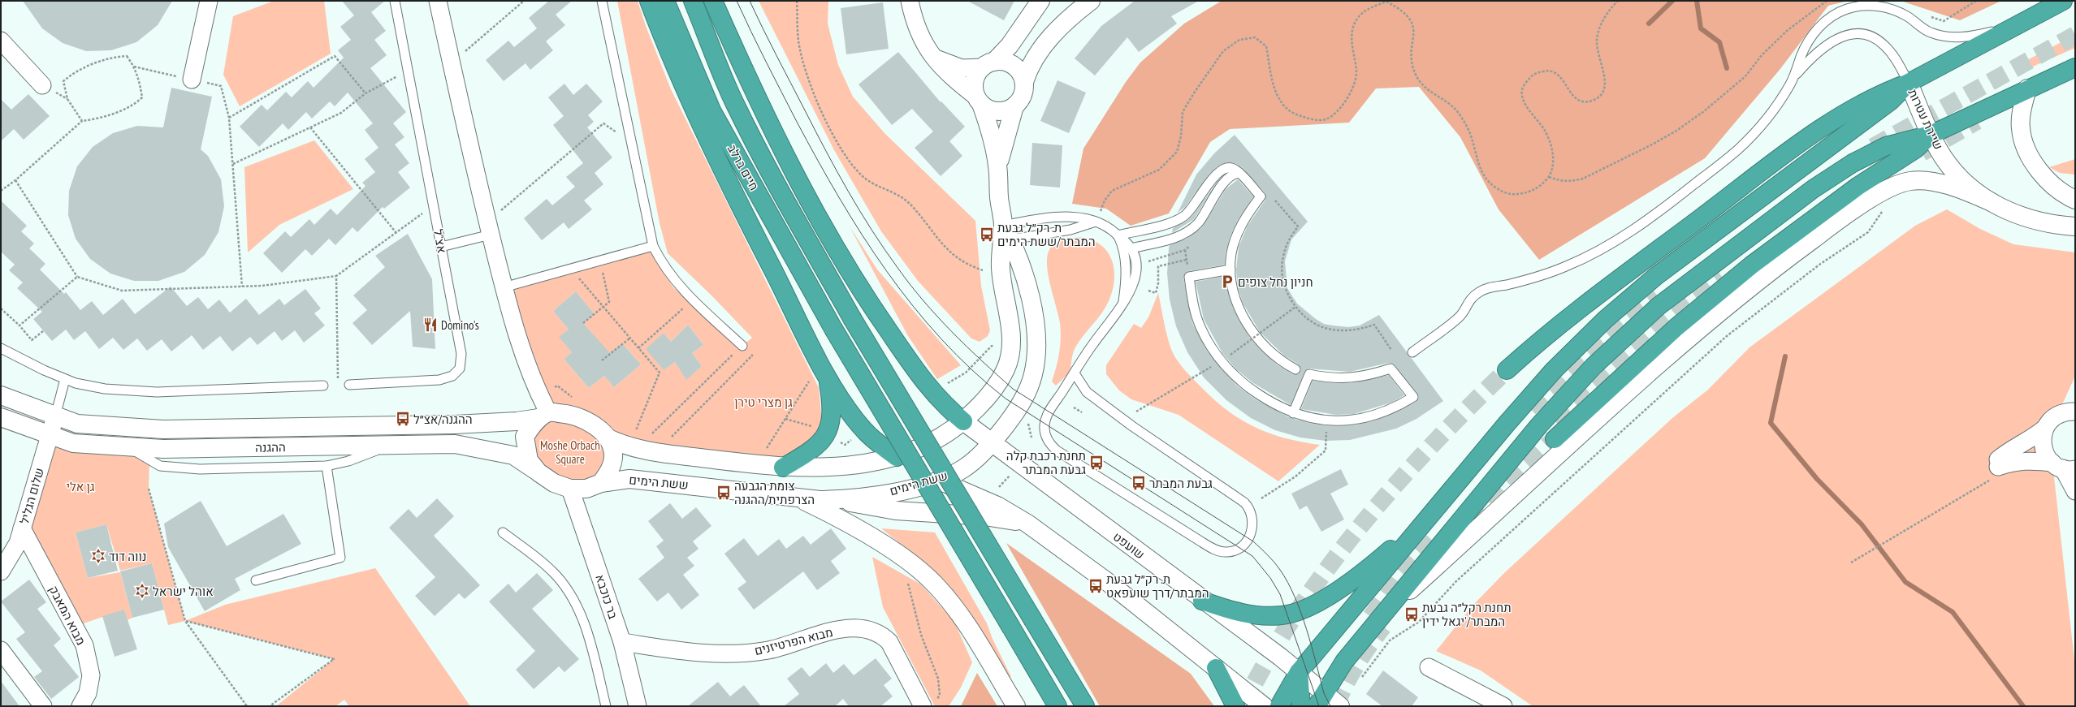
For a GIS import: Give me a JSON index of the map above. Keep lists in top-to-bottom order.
{
  "streets": {
    "highway": ["חיים ברלב"],
    "street": [
      "שיירת עטרות",
      "ההגנה",
      "ששת הימים",
      "שלום הגליל",
      "שועפט",
      "בר כוכבא",
      "מבוא המאבק",
      "מבוא הפרטיזנים"
    ],
    "lane": ["אצ\"ל"]
  },
  "crossings": [
    ["ההגנה", "ששת הימים"],
    ["ההגנה", "שלום הגליל"],
    ["ההגנה", "בר כוכבא"],
    ["ששת הימים", "שועפט"],
    ["ששת הימים", "בר כוכבא"],
    ["שלום הגליל", "מבוא המאבק"],
    ["בר כוכבא", "מבוא הפרטיזנים"]
  ],
  "parks": ["גן מצרי טירן", "Moshe Orbach Square", "גן אלי"],
  "places": {
    "bus stop": [
      "ת. רק״ל גבעת המבתר/ששת הימים",
      "ההגנה/אצ״ל",
      "תחנת רכבת קלה גבעת המבתר",
      "גבעת המבתר",
      "צומת הגבעה הצרפתית/ההגנה",
      "ת. רק״ל גבעת המבתר/דרך שועפאט",
      "תחנת רקל״ה גבעת המבתר/'יגאל ידין"
    ],
    "parking": ["חניון נחל צופים"],
    "restaurant": ["Domino's"],
    "synagogue": ["נווה דוד", "אוהל ישראל"]
  }
}
